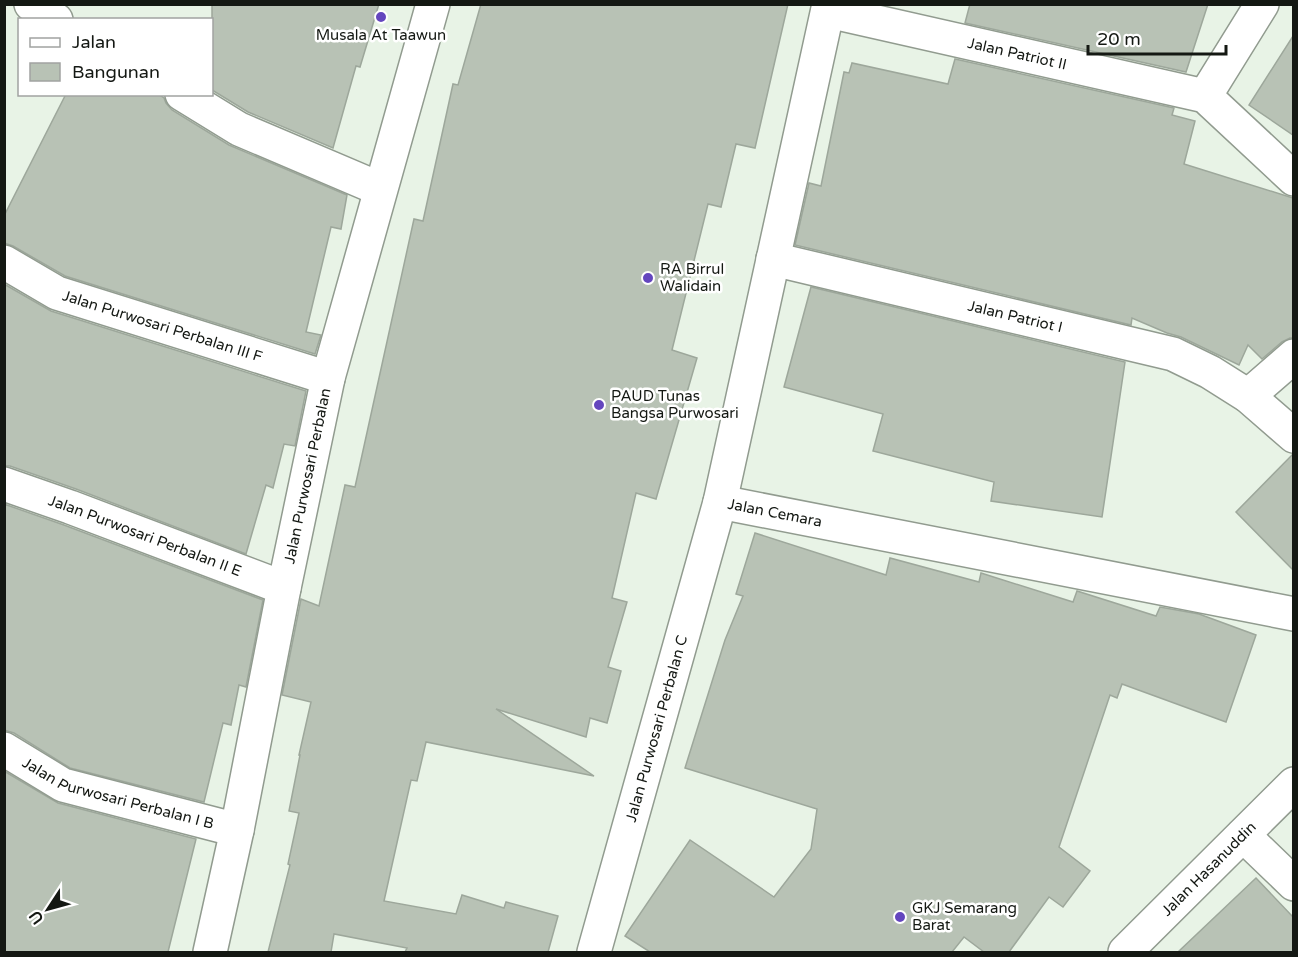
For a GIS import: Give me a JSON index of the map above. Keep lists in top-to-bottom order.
{
  "streets": {
    "street": [
      "Jalan Patriot II",
      "Jalan Patriot I",
      "Jalan Purwosari Perbalan III F",
      "Jalan Purwosari Perbalan",
      "Jalan Cemara",
      "Jalan Purwosari Perbalan II E",
      "Jalan Purwosari Perbalan C",
      "Jalan Purwosari Perbalan I B",
      "Jalan Hasanuddin"
    ]
  },
  "crossings": [
    ["Jalan Patriot II", "Jalan Cemara"],
    ["Jalan Patriot I", "Jalan Cemara"],
    ["Jalan Purwosari Perbalan III F", "Jalan Purwosari Perbalan"],
    ["Jalan Purwosari Perbalan", "Jalan Purwosari Perbalan II E"],
    ["Jalan Purwosari Perbalan", "Jalan Purwosari Perbalan I B"],
    ["Jalan Cemara", "Jalan Purwosari Perbalan C"]
  ],
  "places": [
    "Musala At Taawun",
    "RA Birrul Walidain",
    "PAUD Tunas Bangsa Purwosari",
    "GKJ Semarang Barat"
  ],
  "legend": ["Jalan", "Bangunan"],
  "scale_bar": "20 m",
  "north": "bottom left"
}
